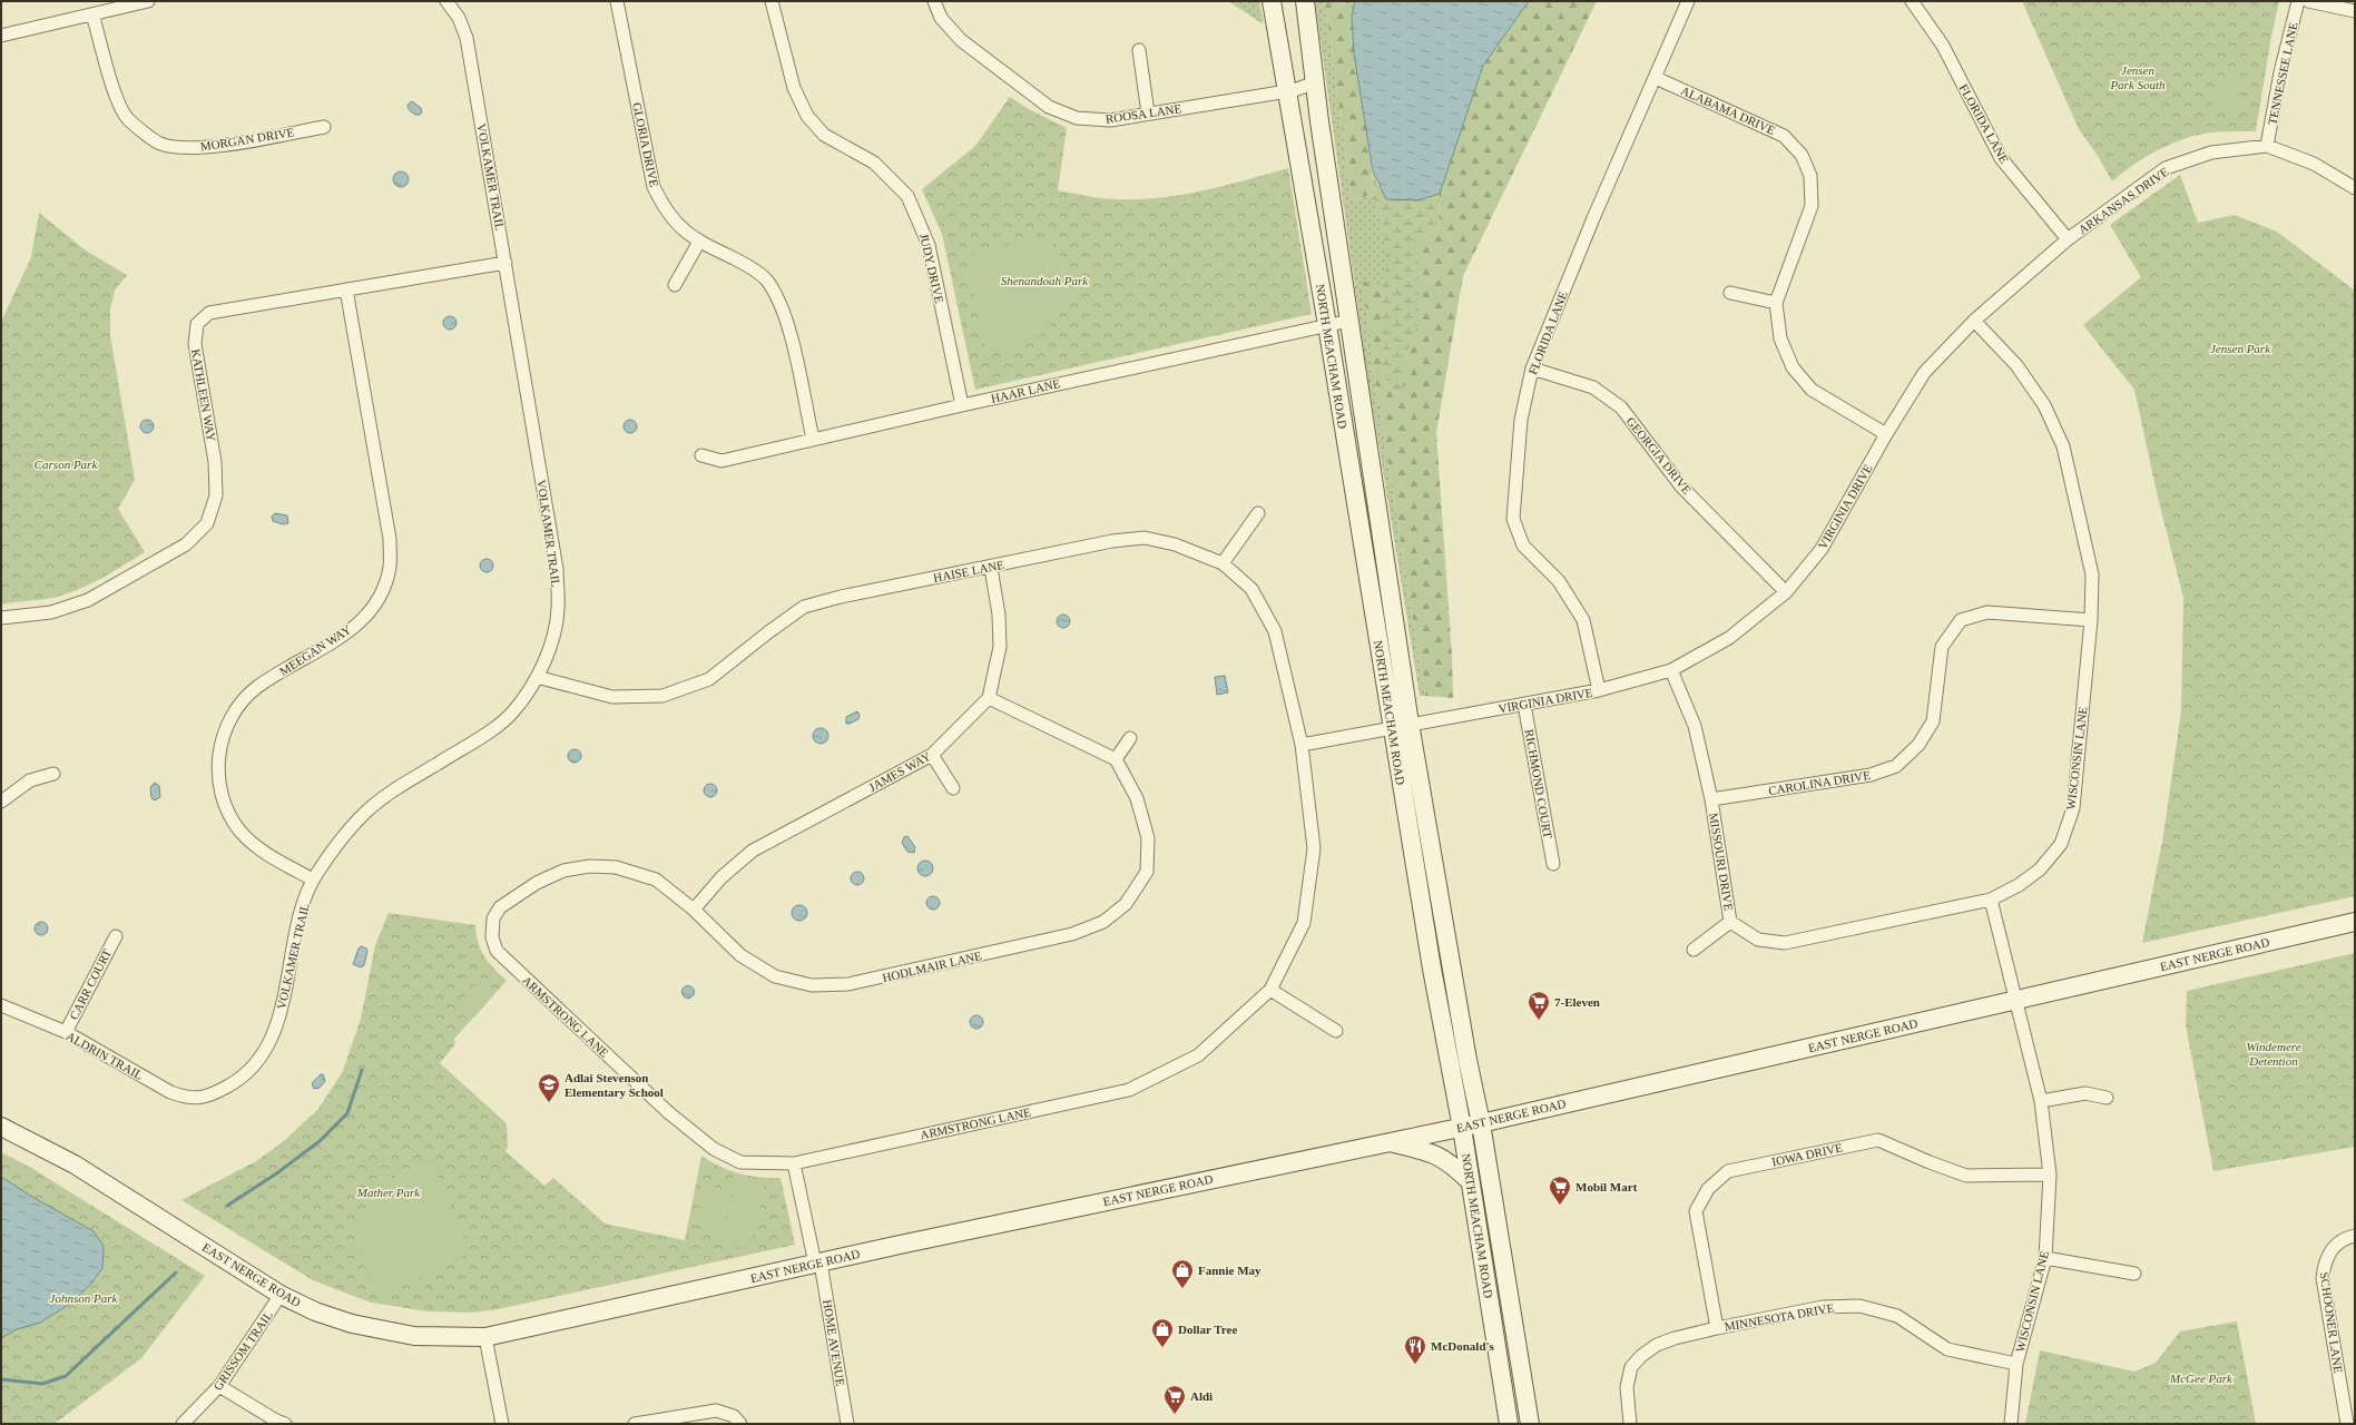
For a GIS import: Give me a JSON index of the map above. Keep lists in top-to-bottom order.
{
  "streets": {
    "main road": ["NORTH MEACHAM ROAD", "EAST NERGE ROAD"],
    "street": [
      "TENNESSEE LANE",
      "ALABAMA DRIVE",
      "ROOSA LANE",
      "FLORIDA LANE",
      "MORGAN DRIVE",
      "GLORIA DRIVE",
      "VOLKAMER TRAIL",
      "ARKANSAS DRIVE",
      "JUDY DRIVE",
      "HAAR LANE",
      "KATHLEEN WAY",
      "GEORGIA DRIVE",
      "VIRGINIA DRIVE",
      "HAISE LANE",
      "MEEGAN WAY",
      "WISCONSIN LANE",
      "JAMES WAY",
      "CAROLINA DRIVE",
      "RICHMOND COURT",
      "MISSOURI DRIVE",
      "HODLMAIR LANE",
      "CARR COURT",
      "ARMSTRONG LANE",
      "ALDRIN TRAIL",
      "IOWA DRIVE",
      "MINNESOTA DRIVE",
      "SCHOONER LANE",
      "HOME AVENUE",
      "GRISSOM TRAIL"
    ]
  },
  "crossings": [
    ["TENNESSEE LANE", "ARKANSAS DRIVE"],
    ["ALABAMA DRIVE", "FLORIDA LANE"],
    ["ALABAMA DRIVE", "VIRGINIA DRIVE"],
    ["ROOSA LANE", "NORTH MEACHAM ROAD"],
    ["FLORIDA LANE", "ARKANSAS DRIVE"],
    ["FLORIDA LANE", "GEORGIA DRIVE"],
    ["FLORIDA LANE", "VIRGINIA DRIVE"],
    ["GLORIA DRIVE", "HAAR LANE"],
    ["VOLKAMER TRAIL", "KATHLEEN WAY"],
    ["VOLKAMER TRAIL", "HAISE LANE"],
    ["VOLKAMER TRAIL", "MEEGAN WAY"],
    ["VOLKAMER TRAIL", "ALDRIN TRAIL"],
    ["ARKANSAS DRIVE", "VIRGINIA DRIVE"],
    ["JUDY DRIVE", "HAAR LANE"],
    ["NORTH MEACHAM ROAD", "HAAR LANE"],
    ["NORTH MEACHAM ROAD", "VIRGINIA DRIVE"],
    ["NORTH MEACHAM ROAD", "EAST NERGE ROAD"],
    ["KATHLEEN WAY", "MEEGAN WAY"],
    ["GEORGIA DRIVE", "VIRGINIA DRIVE"],
    ["VIRGINIA DRIVE", "HAISE LANE"],
    ["VIRGINIA DRIVE", "WISCONSIN LANE"],
    ["VIRGINIA DRIVE", "RICHMOND COURT"],
    ["VIRGINIA DRIVE", "MISSOURI DRIVE"],
    ["VIRGINIA DRIVE", "ARMSTRONG LANE"],
    ["HAISE LANE", "ARMSTRONG LANE"],
    ["WISCONSIN LANE", "CAROLINA DRIVE"],
    ["WISCONSIN LANE", "MISSOURI DRIVE"],
    ["WISCONSIN LANE", "EAST NERGE ROAD"],
    ["WISCONSIN LANE", "IOWA DRIVE"],
    ["WISCONSIN LANE", "MINNESOTA DRIVE"],
    ["JAMES WAY", "HODLMAIR LANE"],
    ["CAROLINA DRIVE", "MISSOURI DRIVE"],
    ["EAST NERGE ROAD", "HOME AVENUE"],
    ["EAST NERGE ROAD", "GRISSOM TRAIL"],
    ["HODLMAIR LANE", "ARMSTRONG LANE"],
    ["CARR COURT", "ALDRIN TRAIL"],
    ["ARMSTRONG LANE", "HOME AVENUE"],
    ["IOWA DRIVE", "MINNESOTA DRIVE"]
  ],
  "parks": [
    "Jensen Park South",
    "Shenandoah Park",
    "Jensen Park",
    "Carson Park",
    "Windemere Detention",
    "Mather Park",
    "Johnson Park",
    "McGee Park"
  ],
  "places": {
    "supermarket": ["7-Eleven", "Mobil Mart", "Aldi"],
    "school or university": ["Adlai Stevenson Elementary School"],
    "shop": ["Fannie May", "Dollar Tree"],
    "restaurant": ["McDonald's"]
  }
}
